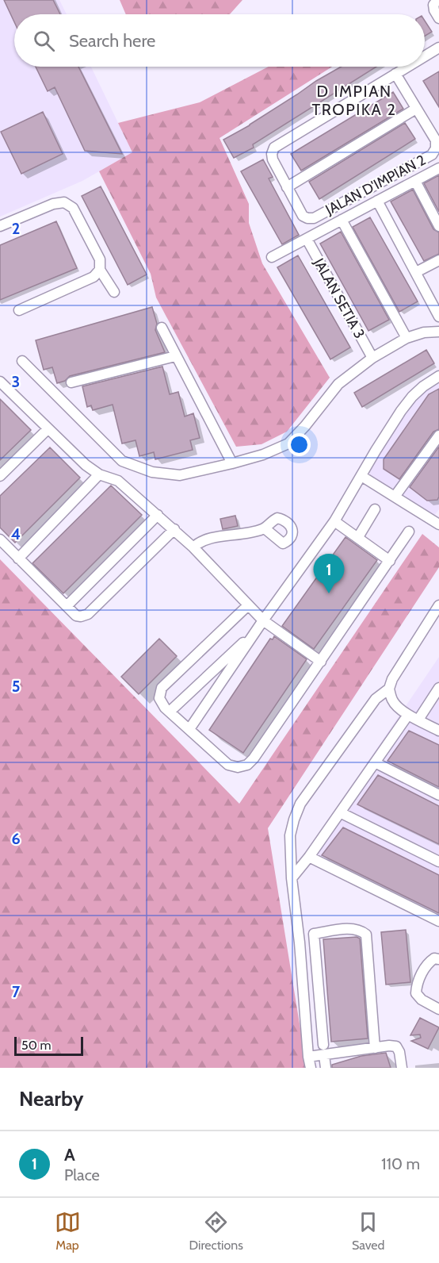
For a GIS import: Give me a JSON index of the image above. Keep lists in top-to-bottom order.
{
  "streets": {
    "street": ["JALAN D'IMPIAN 2", "JALAN SETIA 3"]
  },
  "districts": ["D IMPIAN TROPIKA 2"],
  "scale_bar": "50 m",
  "page": {
    "search": "Search here",
    "pins": "1",
    "scale": "50 m",
    "heading": "Nearby",
    "list": [
      {
        "mark": "1",
        "name": "A",
        "note": "Place",
        "value": "110 m"
      }
    ],
    "nav": ["Map", "Directions", "Saved"]
  },
  "grid": {
    "rows": [
      "2",
      "3",
      "4",
      "5",
      "6",
      "7"
    ]
  }
}
